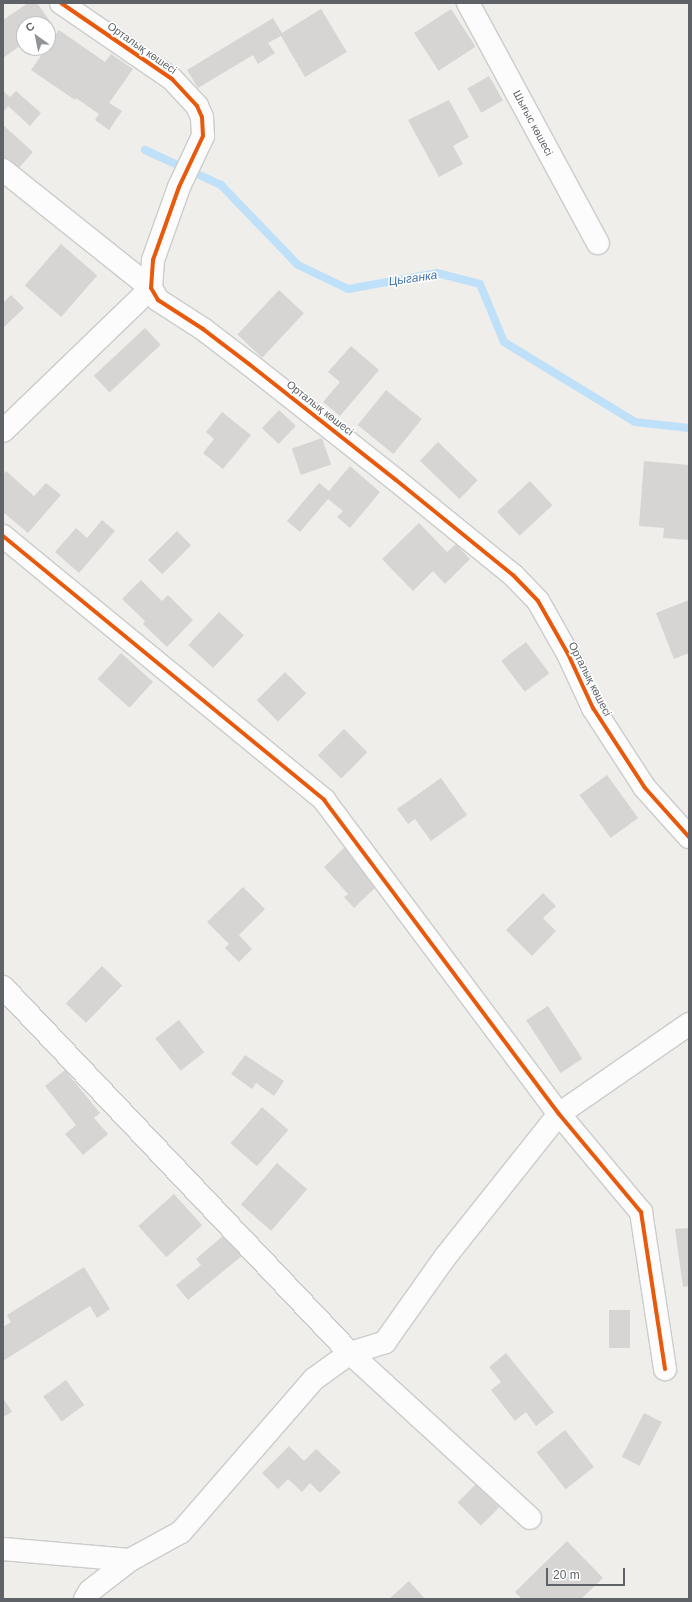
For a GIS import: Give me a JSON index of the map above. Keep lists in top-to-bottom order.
{
  "streets": {
    "street": ["Орталық көшесі", "Шығыс көшесі"]
  },
  "water": ["Цыганка"],
  "scale_bar": "20 m",
  "north": "top left"
}
